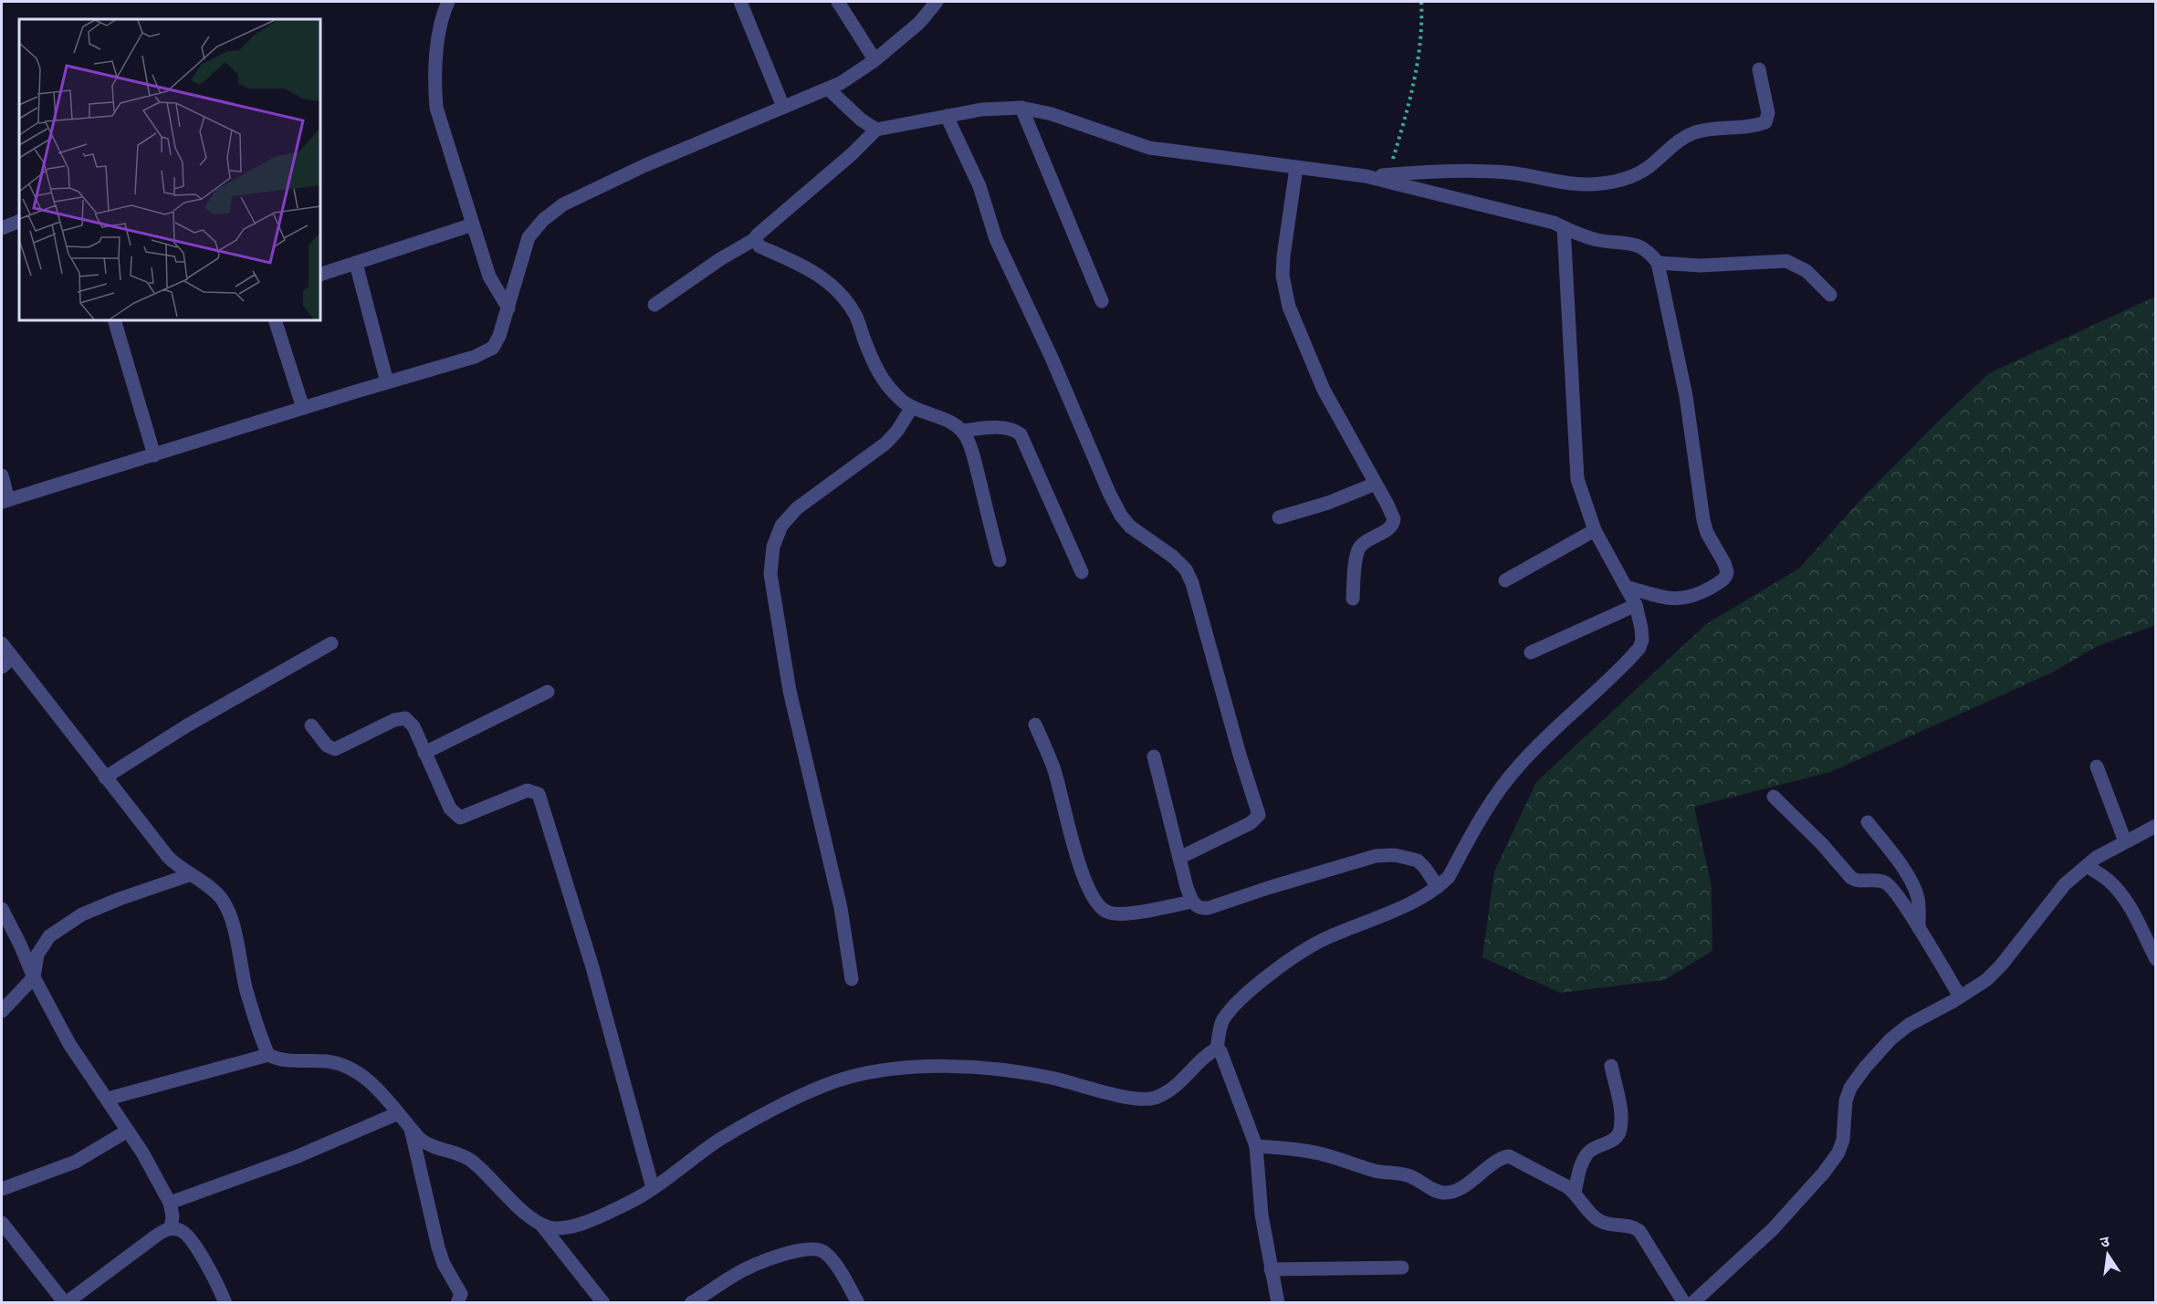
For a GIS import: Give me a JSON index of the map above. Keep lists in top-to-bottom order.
{
  "north": "top"
}
